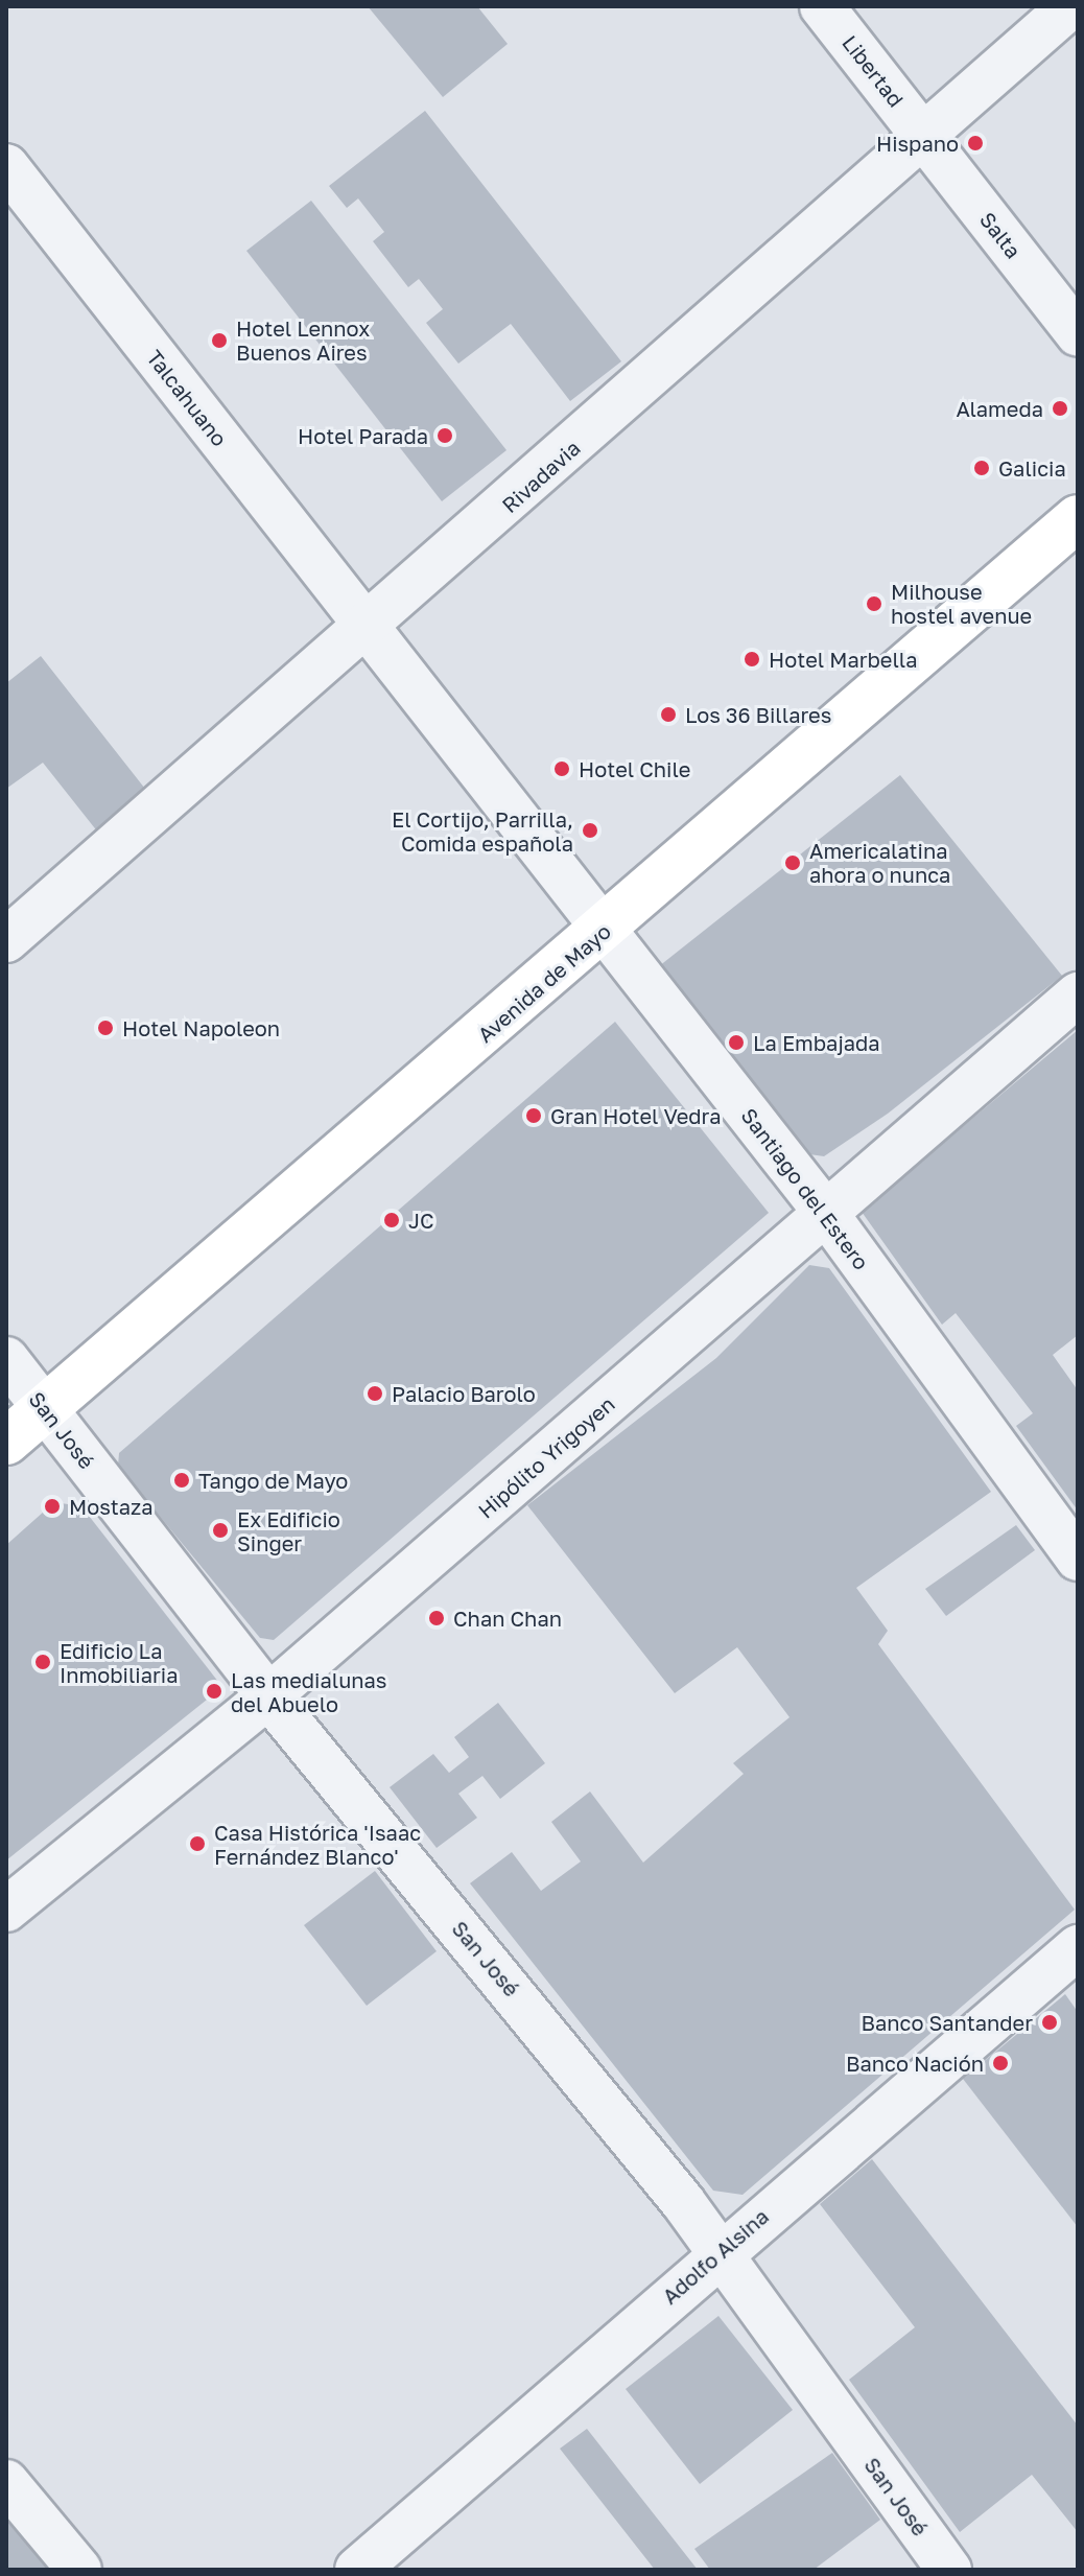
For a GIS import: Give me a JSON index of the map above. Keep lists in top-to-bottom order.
{
  "streets": {
    "main road": ["Avenida de Mayo"],
    "street": [
      "Libertad",
      "Salta",
      "Talcahuano",
      "Rivadavia",
      "Santiago del Estero",
      "San José",
      "Hipólito Yrigoyen",
      "Adolfo Alsina"
    ]
  },
  "crossings": [
    ["Libertad", "Salta"],
    ["Libertad", "Rivadavia"],
    ["Salta", "Rivadavia"],
    ["Talcahuano", "Rivadavia"],
    ["Talcahuano", "Santiago del Estero"],
    ["Rivadavia", "Santiago del Estero"],
    ["Avenida de Mayo", "Santiago del Estero"],
    ["Avenida de Mayo", "San José"],
    ["Santiago del Estero", "Hipólito Yrigoyen"],
    ["San José", "Hipólito Yrigoyen"],
    ["San José", "Adolfo Alsina"]
  ],
  "places": [
    "Hispano",
    "Hotel Lennox Buenos Aires",
    "Alameda",
    "Hotel Parada",
    "Galicia",
    "Milhouse hostel avenue",
    "Hotel Marbella",
    "Los 36 Billares",
    "Hotel Chile",
    "El Cortijo, Parrilla, Comida española",
    "Americalatina ahora o nunca",
    "Hotel Napoleon",
    "La Embajada",
    "Gran Hotel Vedra",
    "JC",
    "Palacio Barolo",
    "Tango de Mayo",
    "Mostaza",
    "Ex Edificio Singer",
    "Chan Chan",
    "Edificio La Inmobiliaria",
    "Las medialunas del Abuelo",
    "Casa Histórica 'Isaac Fernández Blanco'",
    "Banco Santander",
    "Banco Nación"
  ]
}
